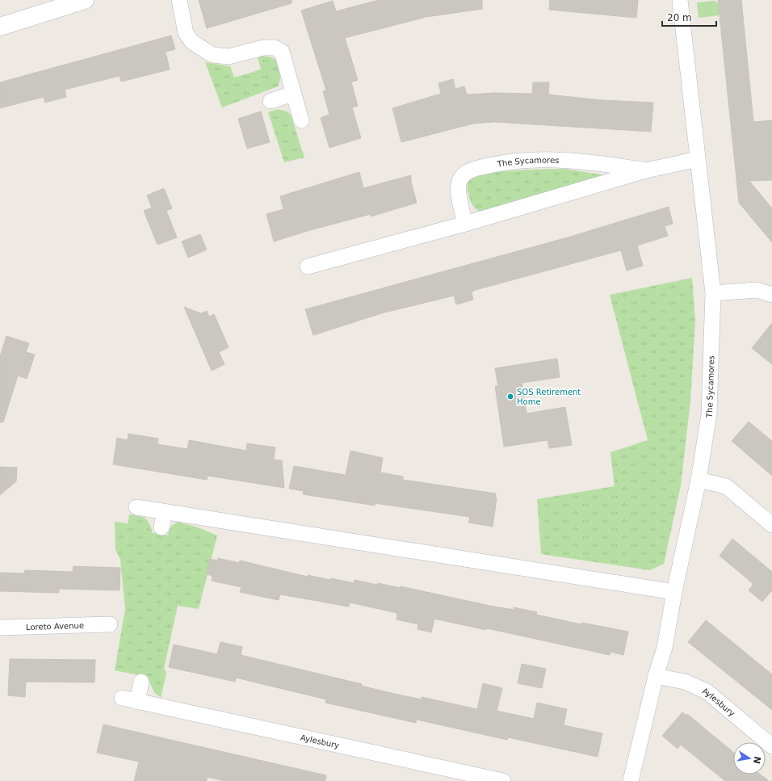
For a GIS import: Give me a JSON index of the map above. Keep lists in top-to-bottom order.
{
  "streets": {
    "street": ["The Sycamores", "Loreto Avenue", "Aylesbury"]
  },
  "places": ["SOS Retirement Home"],
  "scale_bar": "20 m",
  "north": "right"
}
